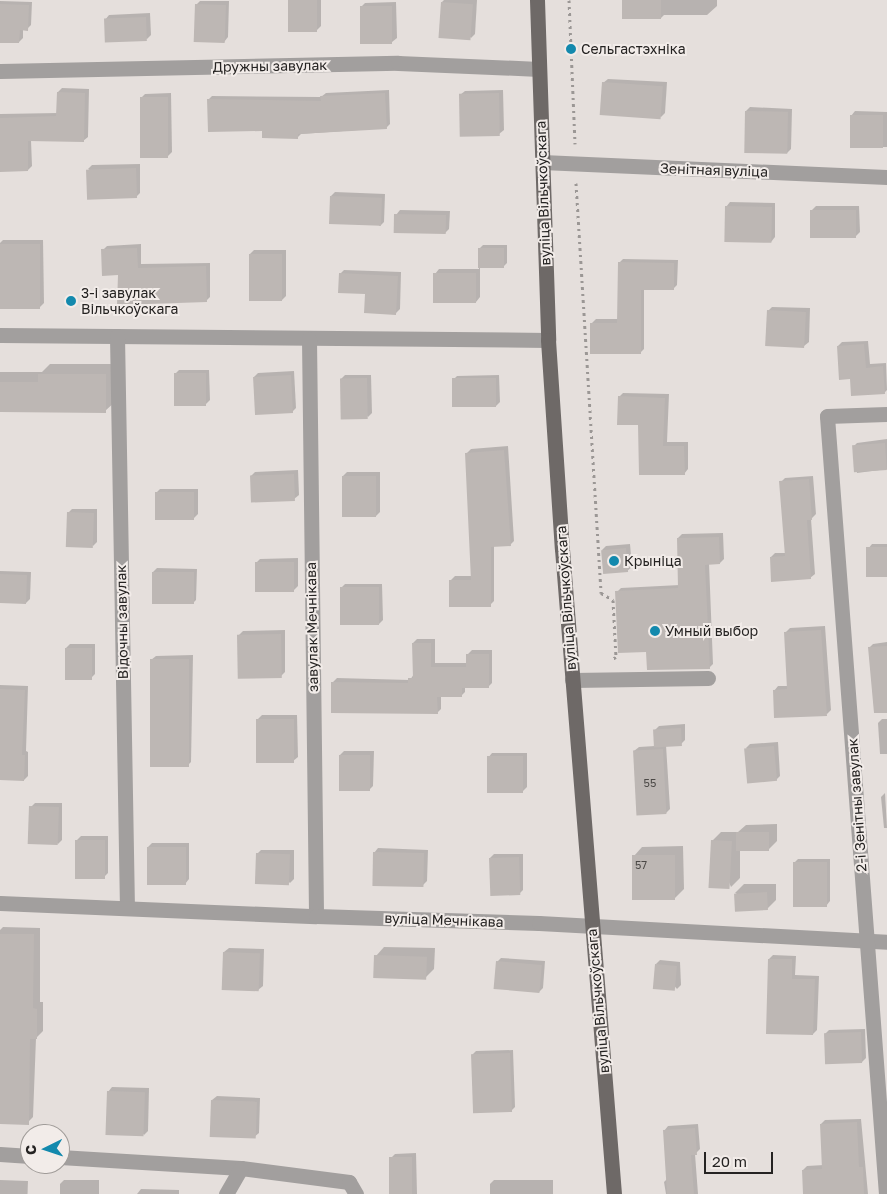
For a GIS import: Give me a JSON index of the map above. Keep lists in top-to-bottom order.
{
  "streets": {
    "main road": ["вуліца Вільчкоўскага"],
    "street": [
      "Дружны завулак",
      "Зенітная вуліца",
      "Відочны завулак",
      "завулак Мечнікава",
      "2-і Зенітны завулак",
      "вуліца Мечнікава"
    ]
  },
  "crossings": [
    ["Дружны завулак", "вуліца Вільчкоўскага"],
    ["Зенітная вуліца", "вуліца Вільчкоўскага"],
    ["вуліца Вільчкоўскага", "вуліца Мечнікава"],
    ["Відочны завулак", "вуліца Мечнікава"],
    ["завулак Мечнікава", "вуліца Мечнікава"],
    ["2-і Зенітны завулак", "вуліца Мечнікава"]
  ],
  "places": [
    "Сельгастэхніка",
    "3-і завулак Вільчкоўскага",
    "Крыніца",
    "Умный выбор"
  ],
  "house_numbers": ["55", "57"],
  "scale_bar": "20 m",
  "north": "left"
}
